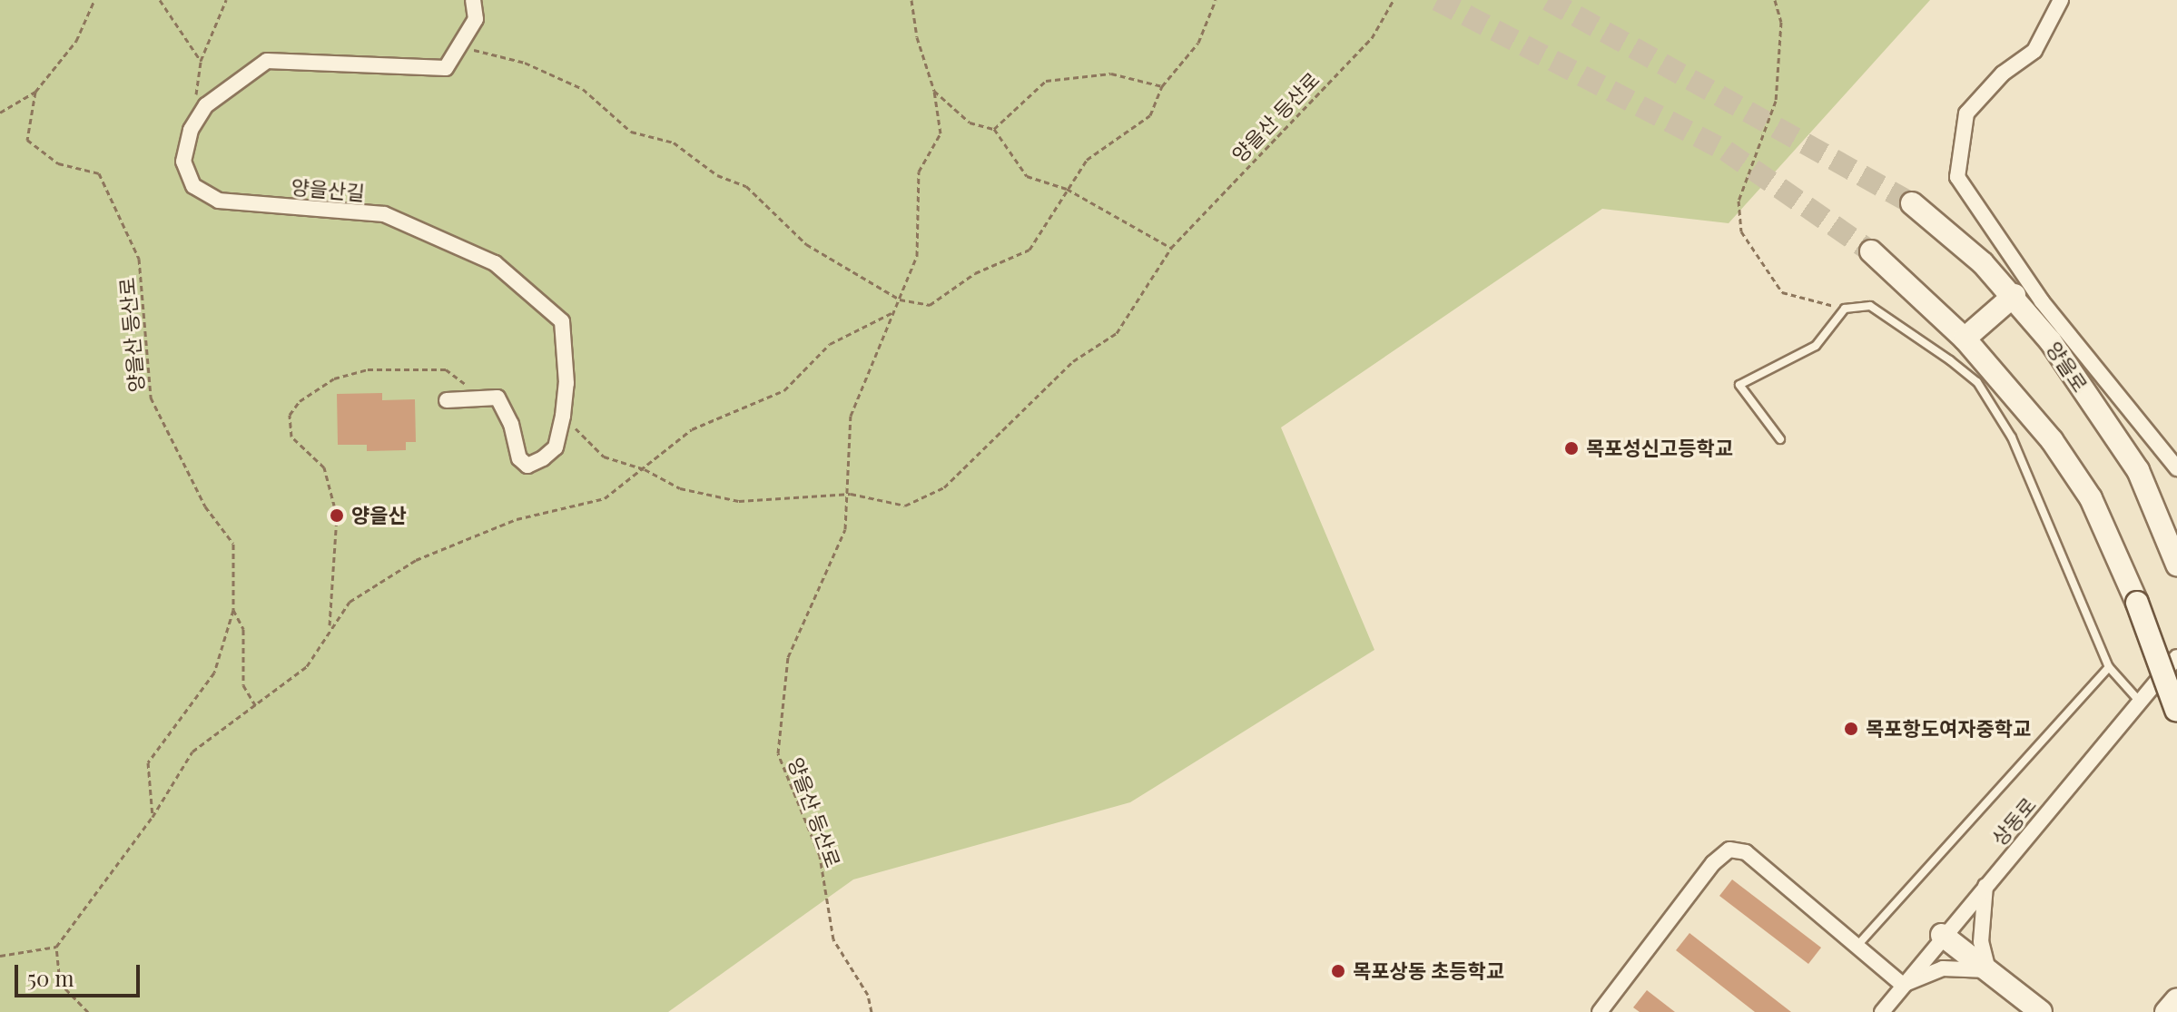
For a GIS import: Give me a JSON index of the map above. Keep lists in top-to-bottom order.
{
  "streets": {
    "street": ["양을산길", "양을로", "상동로"],
    "path": ["양을산 등산로"]
  },
  "crossings": [
    ["양을산 등산로", "양을산길"]
  ],
  "places": [
    "목포성신고등학교",
    "양을산",
    "목포항도여자중학교",
    "목포상동 초등학교"
  ],
  "scale_bar": "50 m"
}
